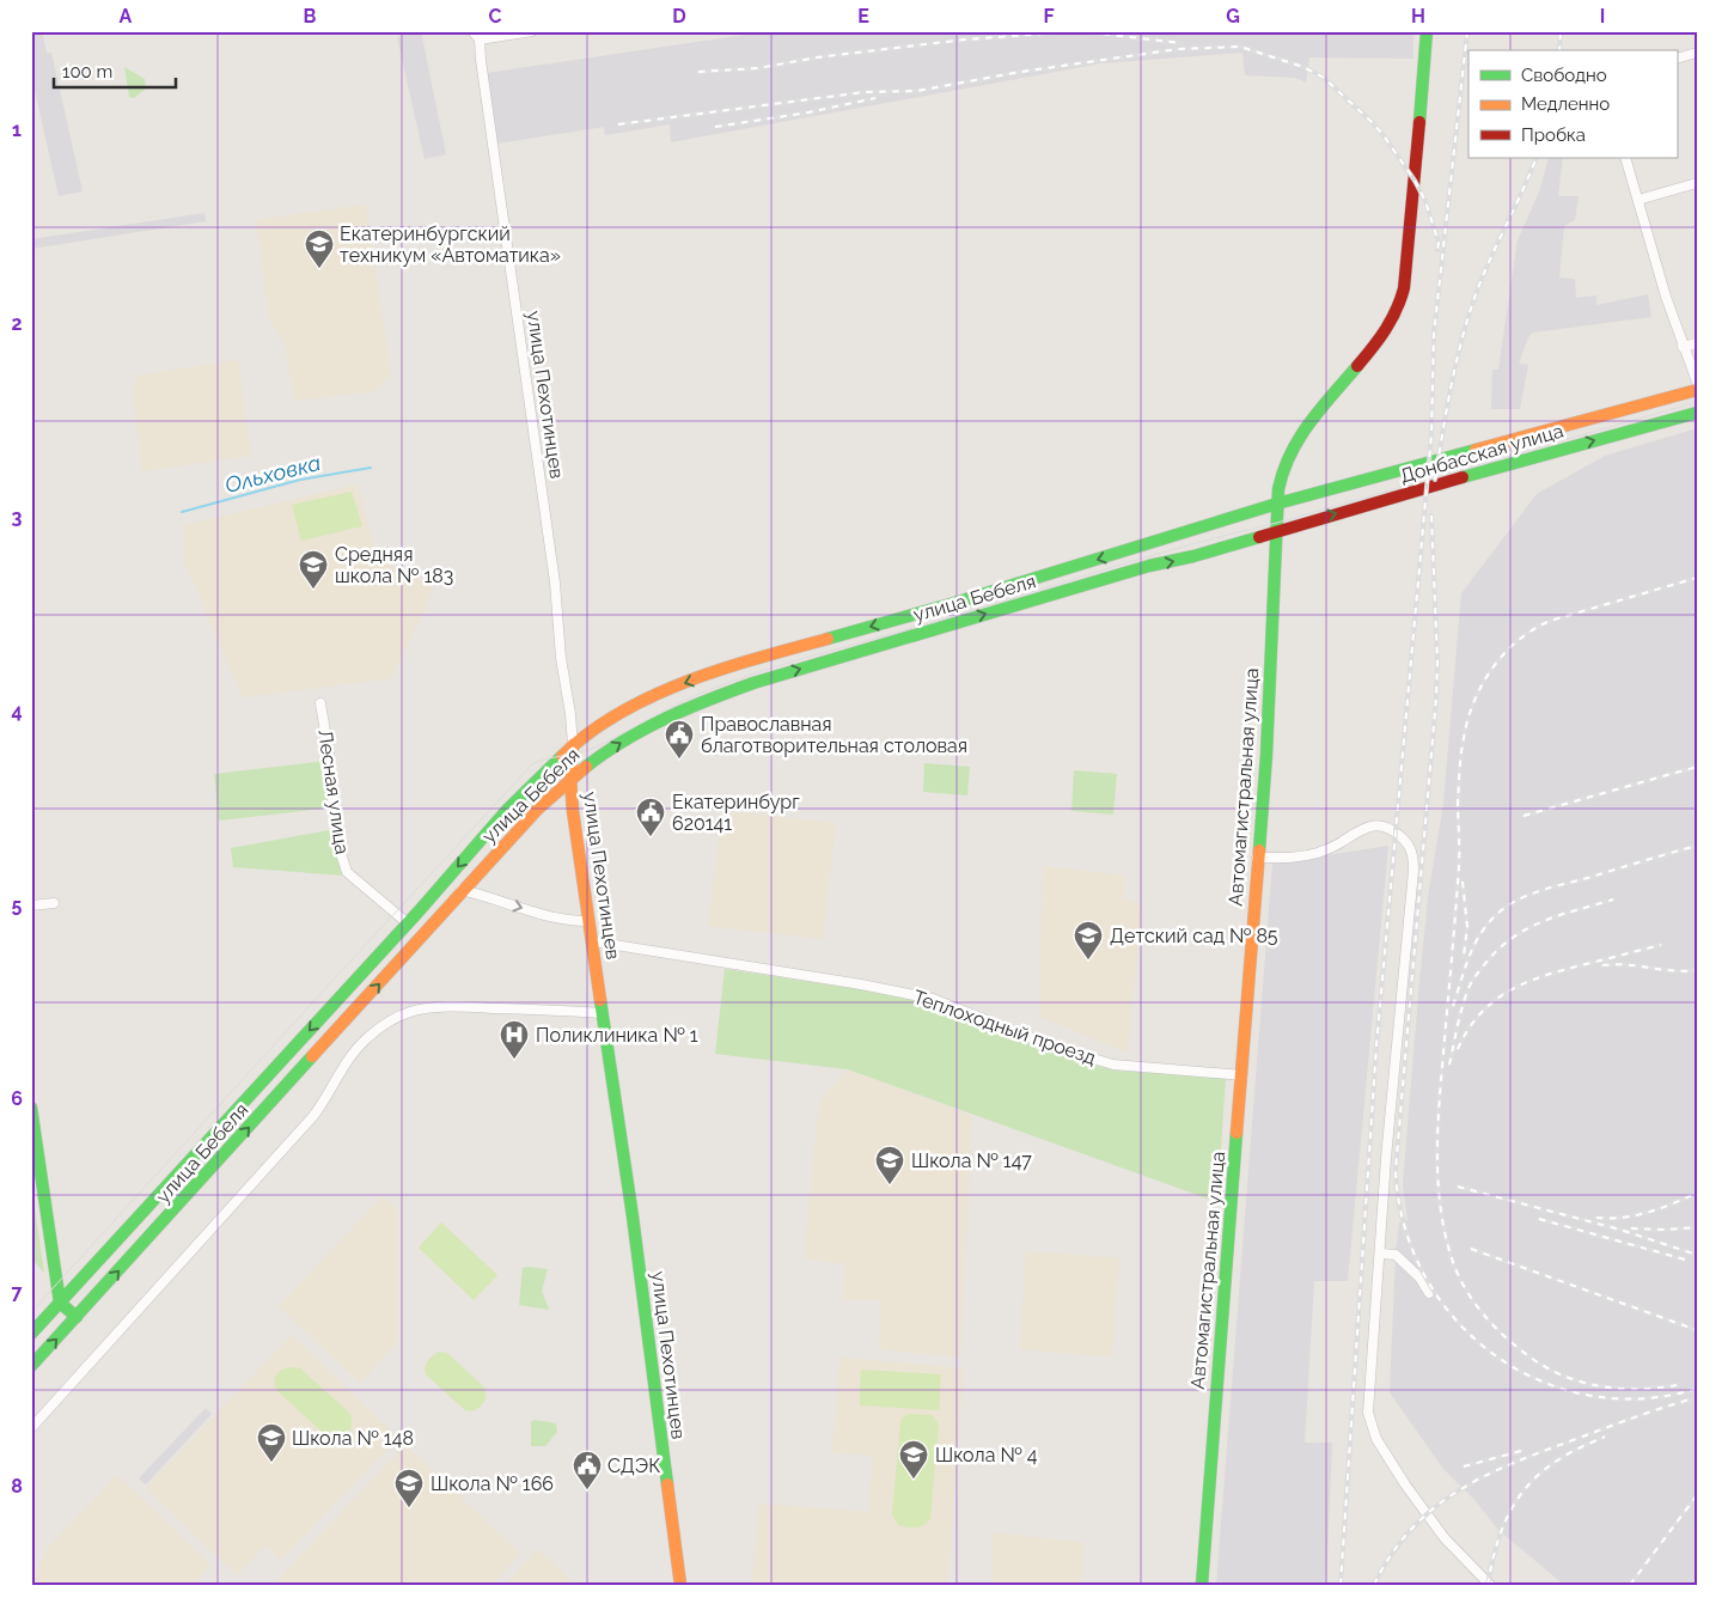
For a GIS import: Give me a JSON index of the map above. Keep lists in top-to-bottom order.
{
  "streets": {
    "main road": [
      "улица Пехотинцев",
      "Донбасская улица",
      "улица Бебеля",
      "Автомагистральная улица"
    ],
    "street": ["Лесная улица", "Теплоходный проезд"]
  },
  "crossings": [
    ["улица Пехотинцев", "улица Бебеля"],
    ["улица Пехотинцев", "Теплоходный проезд"],
    ["Донбасская улица", "улица Бебеля"],
    ["Донбасская улица", "Автомагистральная улица"],
    ["улица Бебеля", "Автомагистральная улица"],
    ["улица Бебеля", "Лесная улица"],
    ["Автомагистральная улица", "Теплоходный проезд"]
  ],
  "water": ["Ольховка"],
  "places": {
    "school or university": [
      "Екатеринбургский техникум «Автоматика»",
      "Средняя школа № 183",
      "Детский сад № 85",
      "Школа № 147",
      "Школа № 148",
      "Школа № 4",
      "Школа № 166"
    ],
    "public building": ["Православная благотворительная столовая", "Екатеринбург 620141", "СДЭК"],
    "hospital": ["Поликлиника № 1"]
  },
  "legend": ["Свободно", "Медленно", "Пробка"],
  "scale_bar": "100 m",
  "grid": {
    "columns": [
      "A",
      "B",
      "C",
      "D",
      "E",
      "F",
      "G",
      "H",
      "I"
    ],
    "rows": [
      "1",
      "2",
      "3",
      "4",
      "5",
      "6",
      "7",
      "8"
    ]
  }
}
